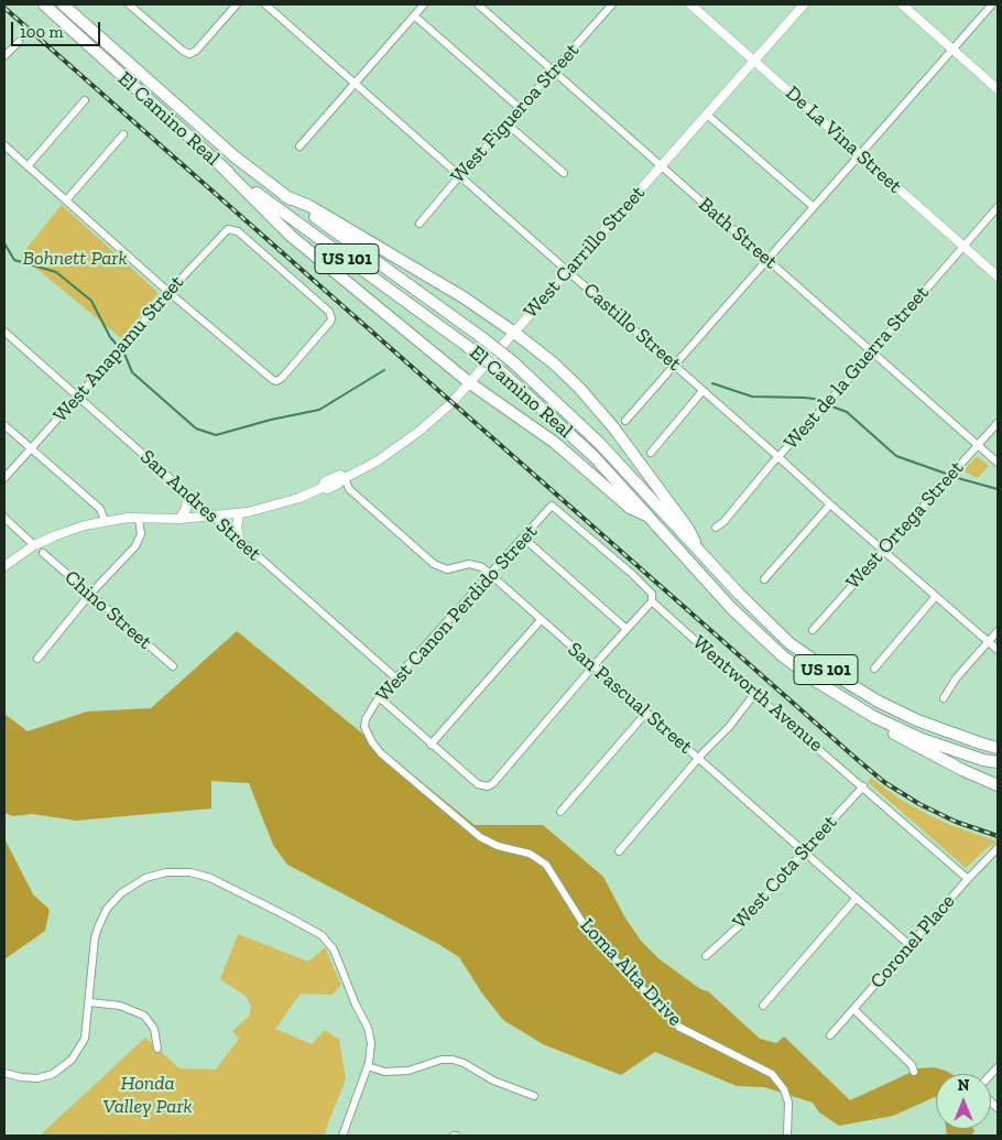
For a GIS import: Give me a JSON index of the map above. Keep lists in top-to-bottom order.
{
  "streets": {
    "highway": ["El Camino Real", "US 101"],
    "main road": ["De La Vina Street", "West Carrillo Street"],
    "street": [
      "West Figueroa Street",
      "Bath Street",
      "Castillo Street",
      "West Anapamu Street",
      "West de la Guerra Street",
      "San Andres Street",
      "West Ortega Street",
      "Chino Street",
      "West Canon Perdido Street",
      "Wentworth Avenue",
      "San Pascual Street",
      "West Cota Street",
      "Coronel Place",
      "Loma Alta Drive"
    ]
  },
  "crossings": [
    ["West Figueroa Street", "Bath Street"],
    ["West Figueroa Street", "Castillo Street"],
    ["De La Vina Street", "West Carrillo Street"],
    ["De La Vina Street", "West de la Guerra Street"],
    ["Bath Street", "West Carrillo Street"],
    ["Bath Street", "West de la Guerra Street"],
    ["Bath Street", "West Ortega Street"],
    ["West Carrillo Street", "Castillo Street"],
    ["West Carrillo Street", "San Andres Street"],
    ["West Carrillo Street", "San Pascual Street"],
    ["Castillo Street", "West de la Guerra Street"],
    ["Castillo Street", "West Ortega Street"],
    ["West Anapamu Street", "San Andres Street"],
    ["San Andres Street", "West Canon Perdido Street"],
    ["West Canon Perdido Street", "Wentworth Avenue"],
    ["West Canon Perdido Street", "San Pascual Street"],
    ["West Canon Perdido Street", "Loma Alta Drive"],
    ["Wentworth Avenue", "West Cota Street"],
    ["Wentworth Avenue", "Coronel Place"],
    ["San Pascual Street", "West Cota Street"],
    ["San Pascual Street", "Coronel Place"]
  ],
  "parks": ["Bohnett Park", "Honda Valley Park"],
  "scale_bar": "100 m",
  "north": "top"
}
